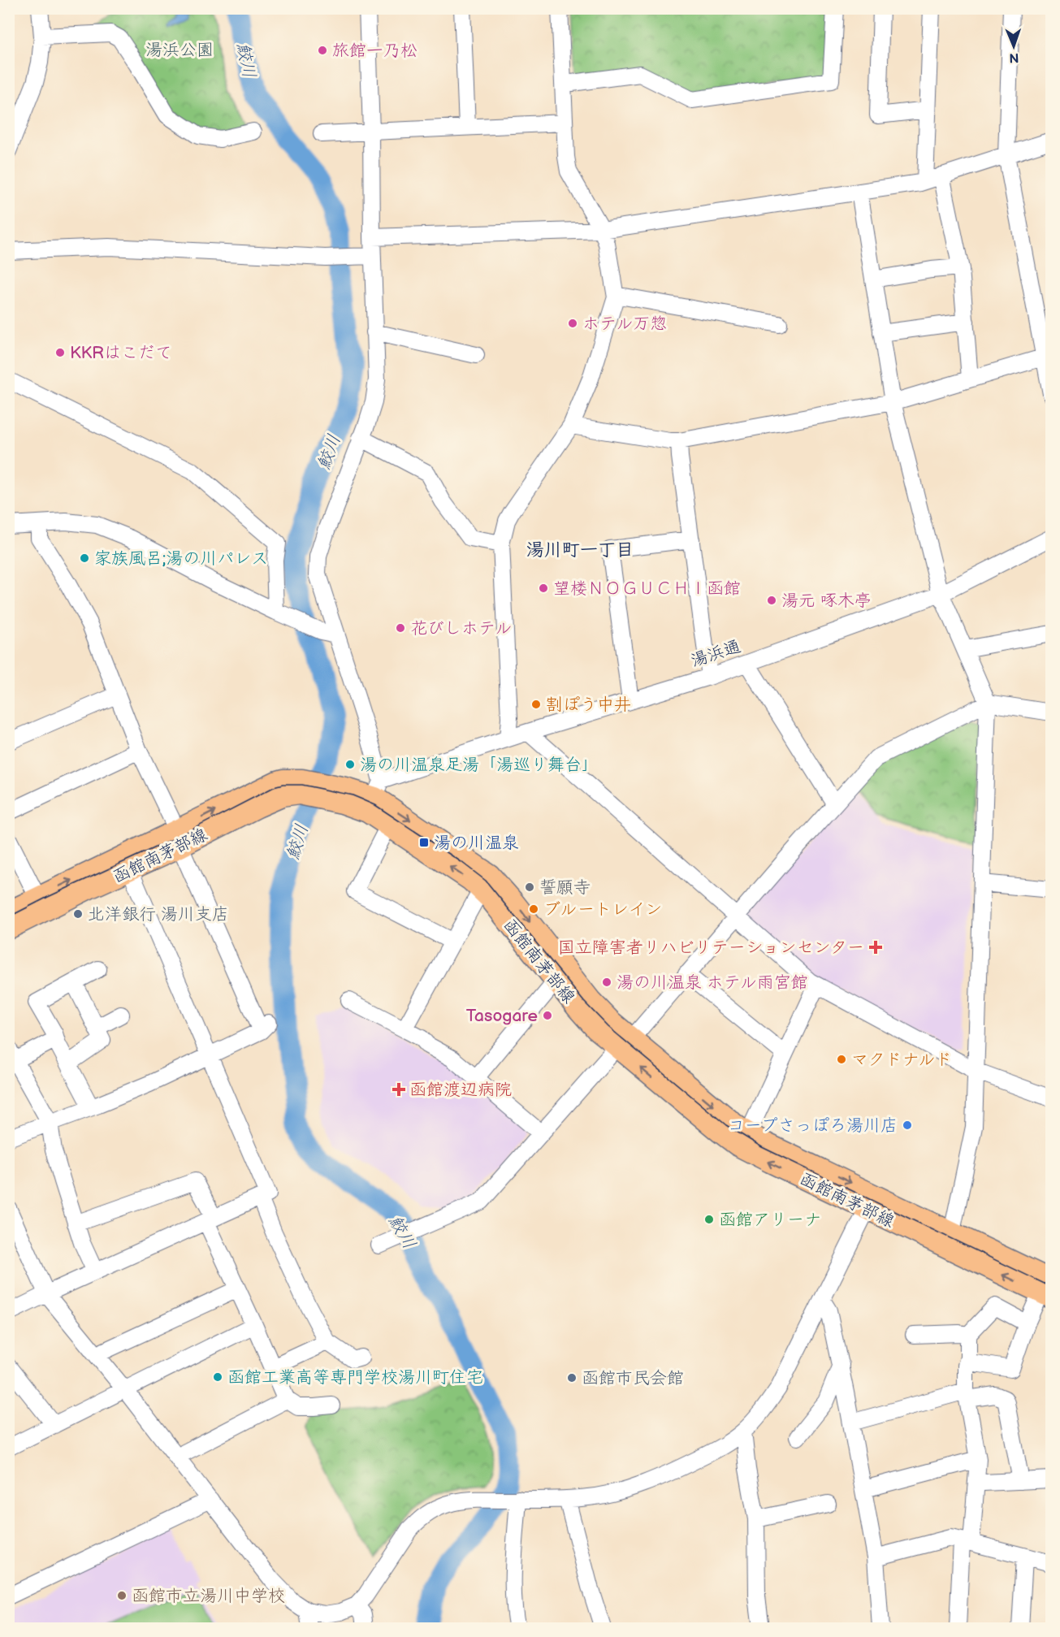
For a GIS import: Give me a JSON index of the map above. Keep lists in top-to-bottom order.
{
  "streets": {
    "main road": ["函館南茅部線"],
    "street": ["湯浜通"]
  },
  "crossings": [
    ["湯浜通", "函館南茅部線"]
  ],
  "districts": ["湯川町一丁目"],
  "water": ["鮫川"],
  "parks": ["湯浜公園"],
  "places": {
    "other": [
      "旅館一乃松",
      "ホテル万惣",
      "KKRはこだて",
      "家族風呂;湯の川パレス",
      "望楼ＮＯＧＵＣＨＩ函館",
      "湯元 啄木亭",
      "花びしホテル",
      "割ぽう中井",
      "湯の川温泉足湯「湯巡り舞台」",
      "誓願寺",
      "ブルートレイン",
      "北洋銀行 湯川支店",
      "湯の川温泉 ホテル雨宮館",
      "Tasogare",
      "マクドナルド",
      "コープさっぽろ湯川店",
      "函館アリーナ",
      "函館工業高等専門学校湯川町住宅",
      "函館市民会館",
      "函館市立湯川中学校"
    ],
    "transit": ["湯の川温泉"],
    "health": ["国立障害者リハビリテーションセンター", "函館渡辺病院"]
  },
  "north": "bottom"
}
